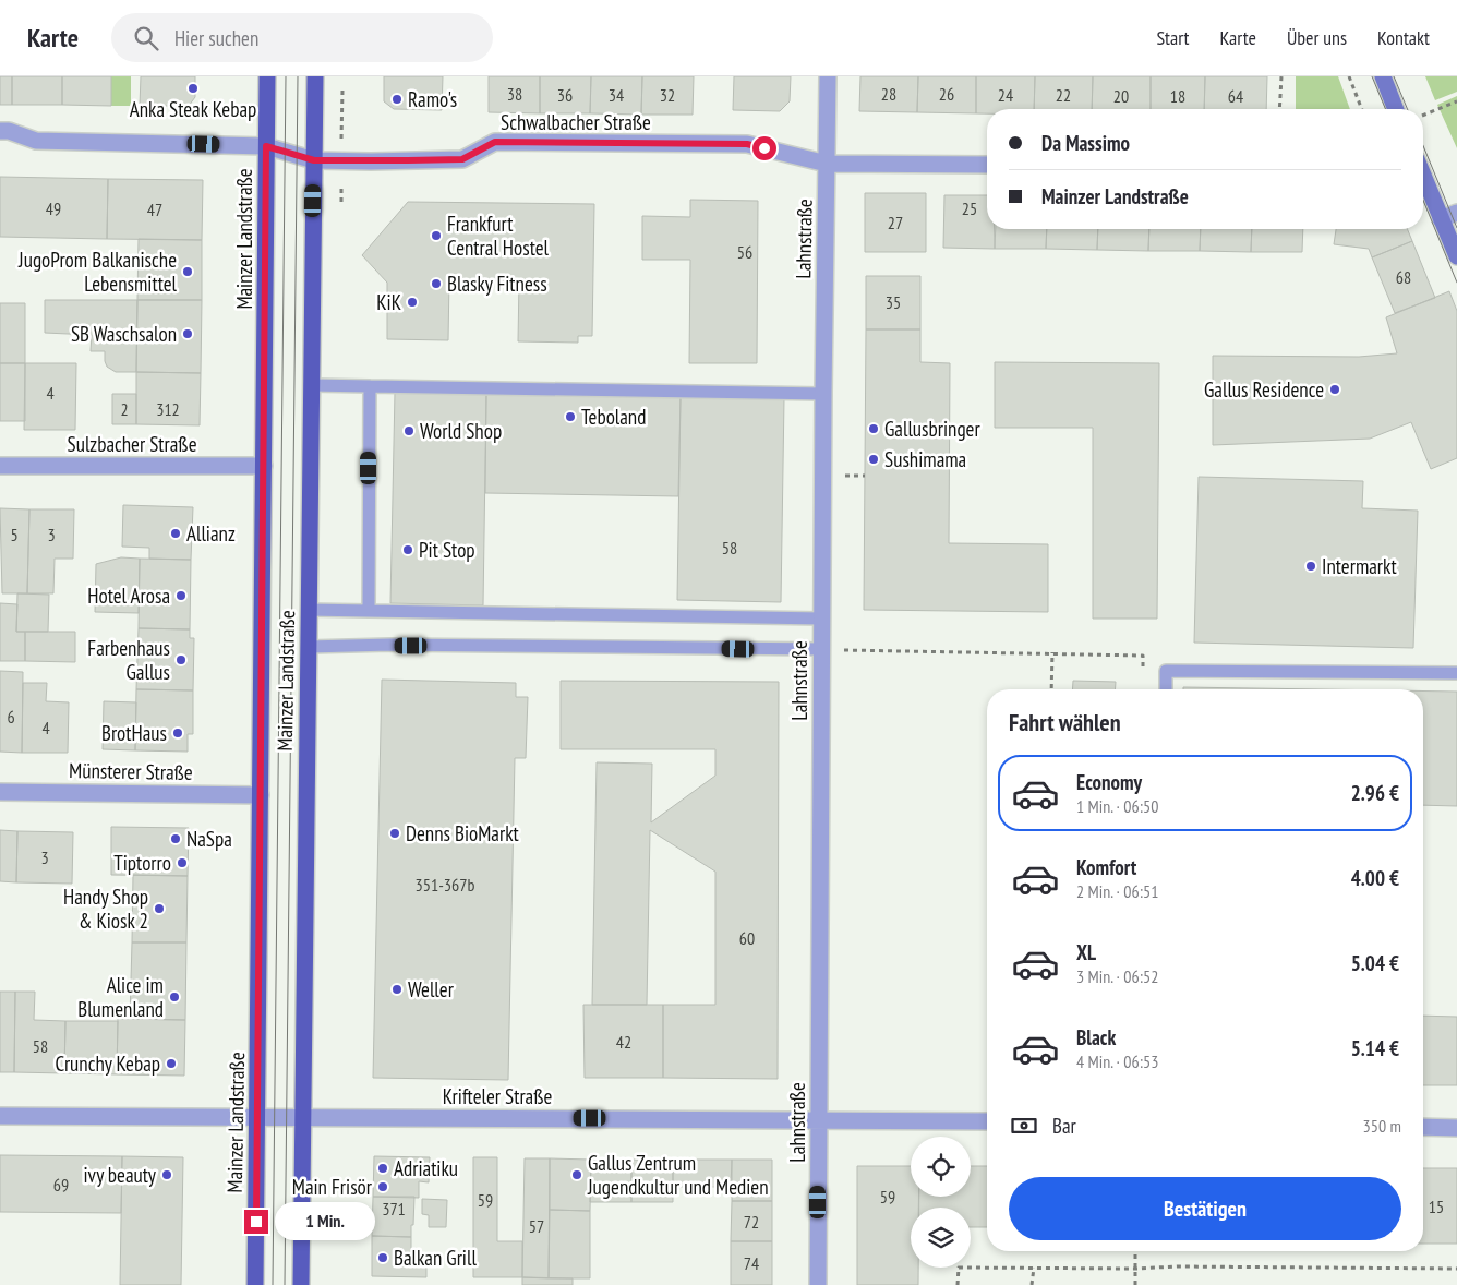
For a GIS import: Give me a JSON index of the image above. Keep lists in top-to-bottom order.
{
  "streets": {
    "main road": ["Mainzer Landstraße"],
    "street": [
      "Schwalbacher Straße",
      "Lahnstraße",
      "Sulzbacher Straße",
      "Münsterer Straße",
      "Krifteler Straße"
    ]
  },
  "crossings": [
    ["Schwalbacher Straße", "Mainzer Landstraße"],
    ["Schwalbacher Straße", "Lahnstraße"],
    ["Mainzer Landstraße", "Sulzbacher Straße"],
    ["Mainzer Landstraße", "Münsterer Straße"],
    ["Mainzer Landstraße", "Krifteler Straße"],
    ["Lahnstraße", "Krifteler Straße"]
  ],
  "places": [
    "Anka Steak Kebap",
    "Ramo's",
    "Frankfurt Central Hostel",
    "JugoProm Balkanische Lebensmittel",
    "Blasky Fitness",
    "KiK",
    "SB Waschsalon",
    "Gallus Residence",
    "Teboland",
    "Gallusbringer",
    "World Shop",
    "Sushimama",
    "Allianz",
    "Pit Stop",
    "Intermarkt",
    "Hotel Arosa",
    "Farbenhaus Gallus",
    "BrotHaus",
    "Denns BioMarkt",
    "NaSpa",
    "Tiptorro",
    "Handy Shop & Kiosk 2",
    "Weller",
    "Alice im Blumenland",
    "Crunchy Kebap",
    "Adriatiku",
    "ivy beauty",
    "Gallus Zentrum Jugendkultur und Medien",
    "Main Frisör",
    "Balkan Grill"
  ],
  "house_numbers": [
    "38",
    "28",
    "26",
    "36",
    "34",
    "32",
    "24",
    "22",
    "20",
    "18",
    "64",
    "49",
    "25",
    "47",
    "27",
    "56",
    "68",
    "35",
    "4",
    "2",
    "312",
    "5",
    "3",
    "58",
    "6",
    "4",
    "3",
    "351-367b",
    "60",
    "42",
    "58",
    "69",
    "59",
    "59",
    "15",
    "371",
    "72",
    "57",
    "74"
  ],
  "page": {
    "header": "Karte",
    "search": "Hier suchen",
    "nav": [
      "Start",
      "Karte",
      "Über uns",
      "Kontakt"
    ],
    "banner": ["Da Massimo", "Mainzer Landstraße"],
    "heading": "Fahrt wählen",
    "list": [
      {
        "name": "Economy",
        "note": "1 Min. · 06:50",
        "value": "2.96 €"
      },
      {
        "name": "Komfort",
        "note": "2 Min. · 06:51",
        "value": "4.00 €"
      },
      {
        "name": "XL",
        "note": "3 Min. · 06:52",
        "value": "5.04 €"
      },
      {
        "name": "Black",
        "note": "4 Min. · 06:53",
        "value": "5.14 €"
      }
    ],
    "pay": ["Bar", "350 m"],
    "buttons": "Bestätigen",
    "bubble": "1 Min."
  }
}
